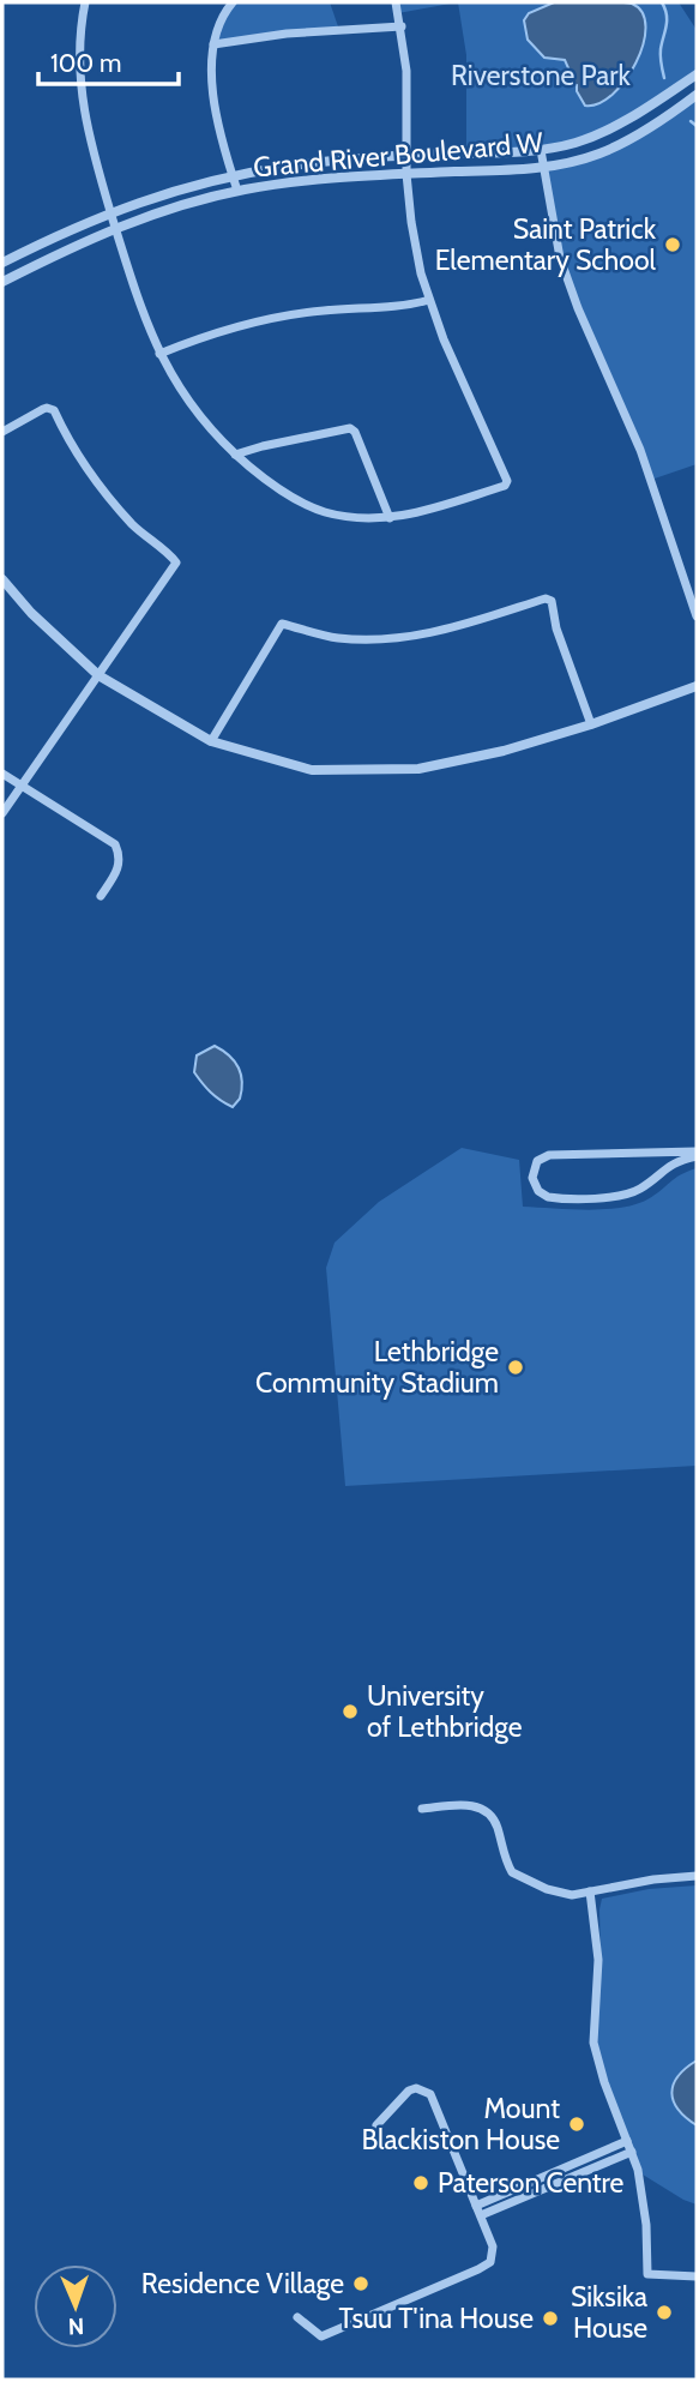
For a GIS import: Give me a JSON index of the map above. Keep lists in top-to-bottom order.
{
  "streets": {
    "street": ["Grand River Boulevard W"]
  },
  "parks": ["Riverstone Park"],
  "places": [
    "Saint Patrick Elementary School",
    "Lethbridge Community Stadium",
    "University of Lethbridge",
    "Mount Blackiston House",
    "Paterson Centre",
    "Residence Village",
    "Siksika House",
    "Tsuu T'ina House"
  ],
  "scale_bar": "100 m",
  "north": "bottom"
}
